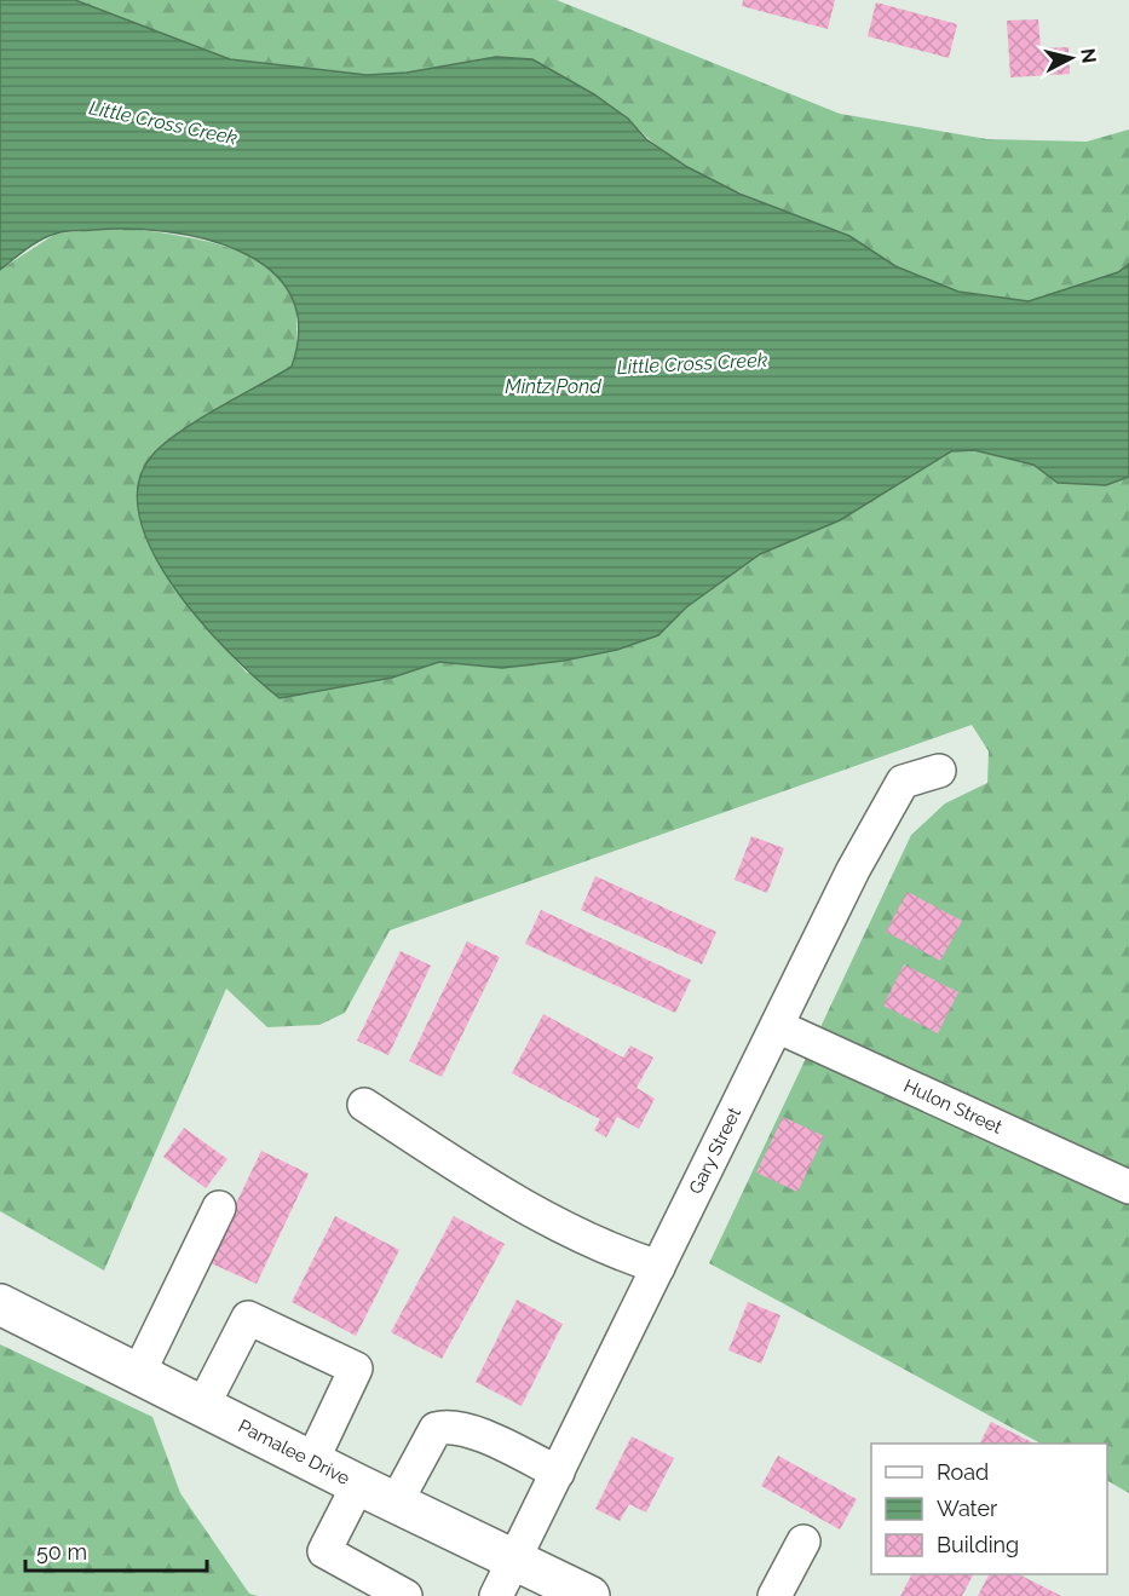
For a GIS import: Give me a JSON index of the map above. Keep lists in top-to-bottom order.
{
  "streets": {
    "main road": ["Pamalee Drive"],
    "street": ["Hulon Street", "Gary Street"]
  },
  "crossings": [
    ["Hulon Street", "Gary Street"],
    ["Gary Street", "Pamalee Drive"]
  ],
  "water": ["Little Cross Creek", "Mintz Pond"],
  "legend": ["Road", "Water", "Building"],
  "scale_bar": "50 m",
  "north": "right"
}
